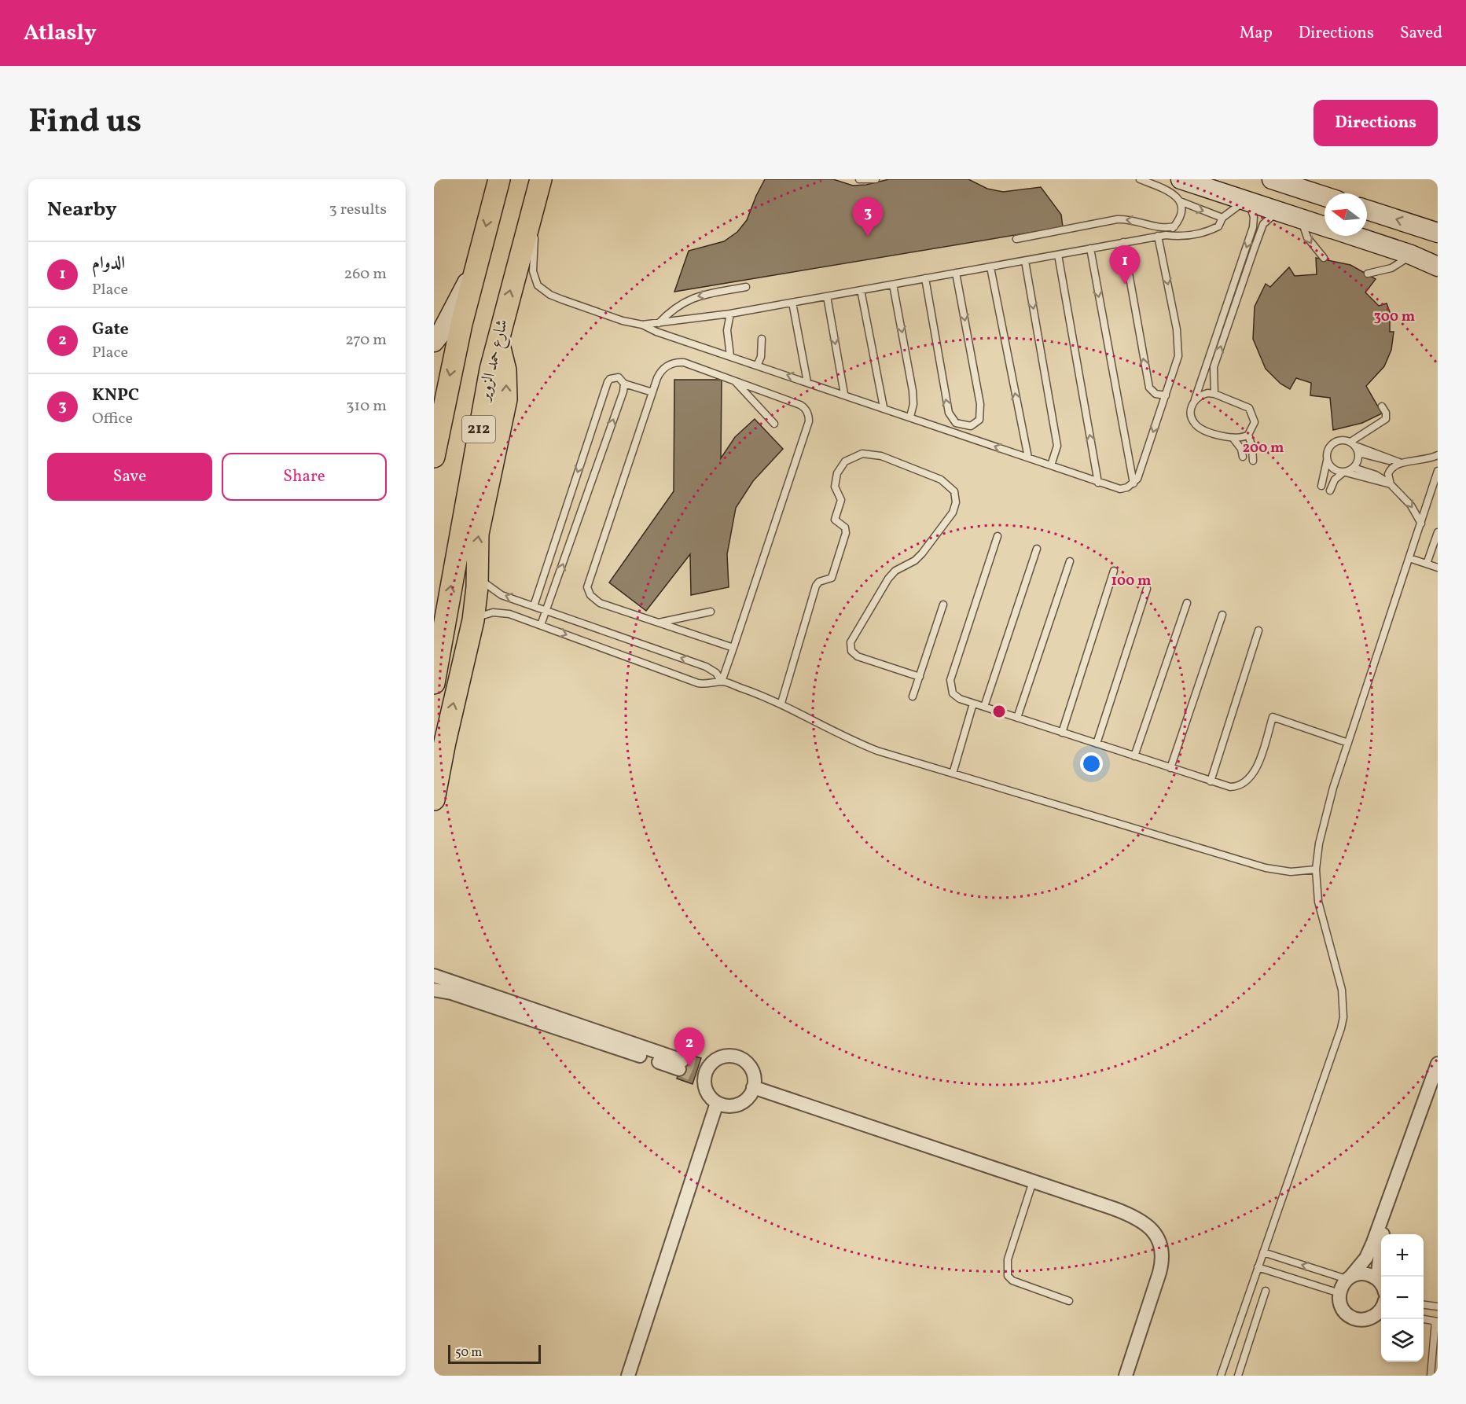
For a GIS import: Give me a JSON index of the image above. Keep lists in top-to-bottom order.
{
  "streets": {
    "main road": ["شارع حمد الزوير", "212"]
  },
  "scale_bar": "50 m",
  "north": "left",
  "page": {
    "header": "Atlasly",
    "nav": ["Map", "Directions", "Saved"],
    "title": "Find us",
    "buttons": [
      "Directions",
      ["Save", "Share"]
    ],
    "heading": ["Nearby", "3 results"],
    "pins": ["3", "1", "2"],
    "list": [
      {
        "mark": "1",
        "name": "الدوام",
        "note": "Place",
        "value": "260 m"
      },
      {
        "mark": "2",
        "name": "Gate",
        "note": "Place",
        "value": "270 m"
      },
      {
        "mark": "3",
        "name": "KNPC",
        "note": "Office",
        "value": "310 m"
      }
    ],
    "map_buttons": ["+", "−"],
    "scale": "50 m"
  },
  "rings": ["300 m", "200 m", "100 m"]
}
